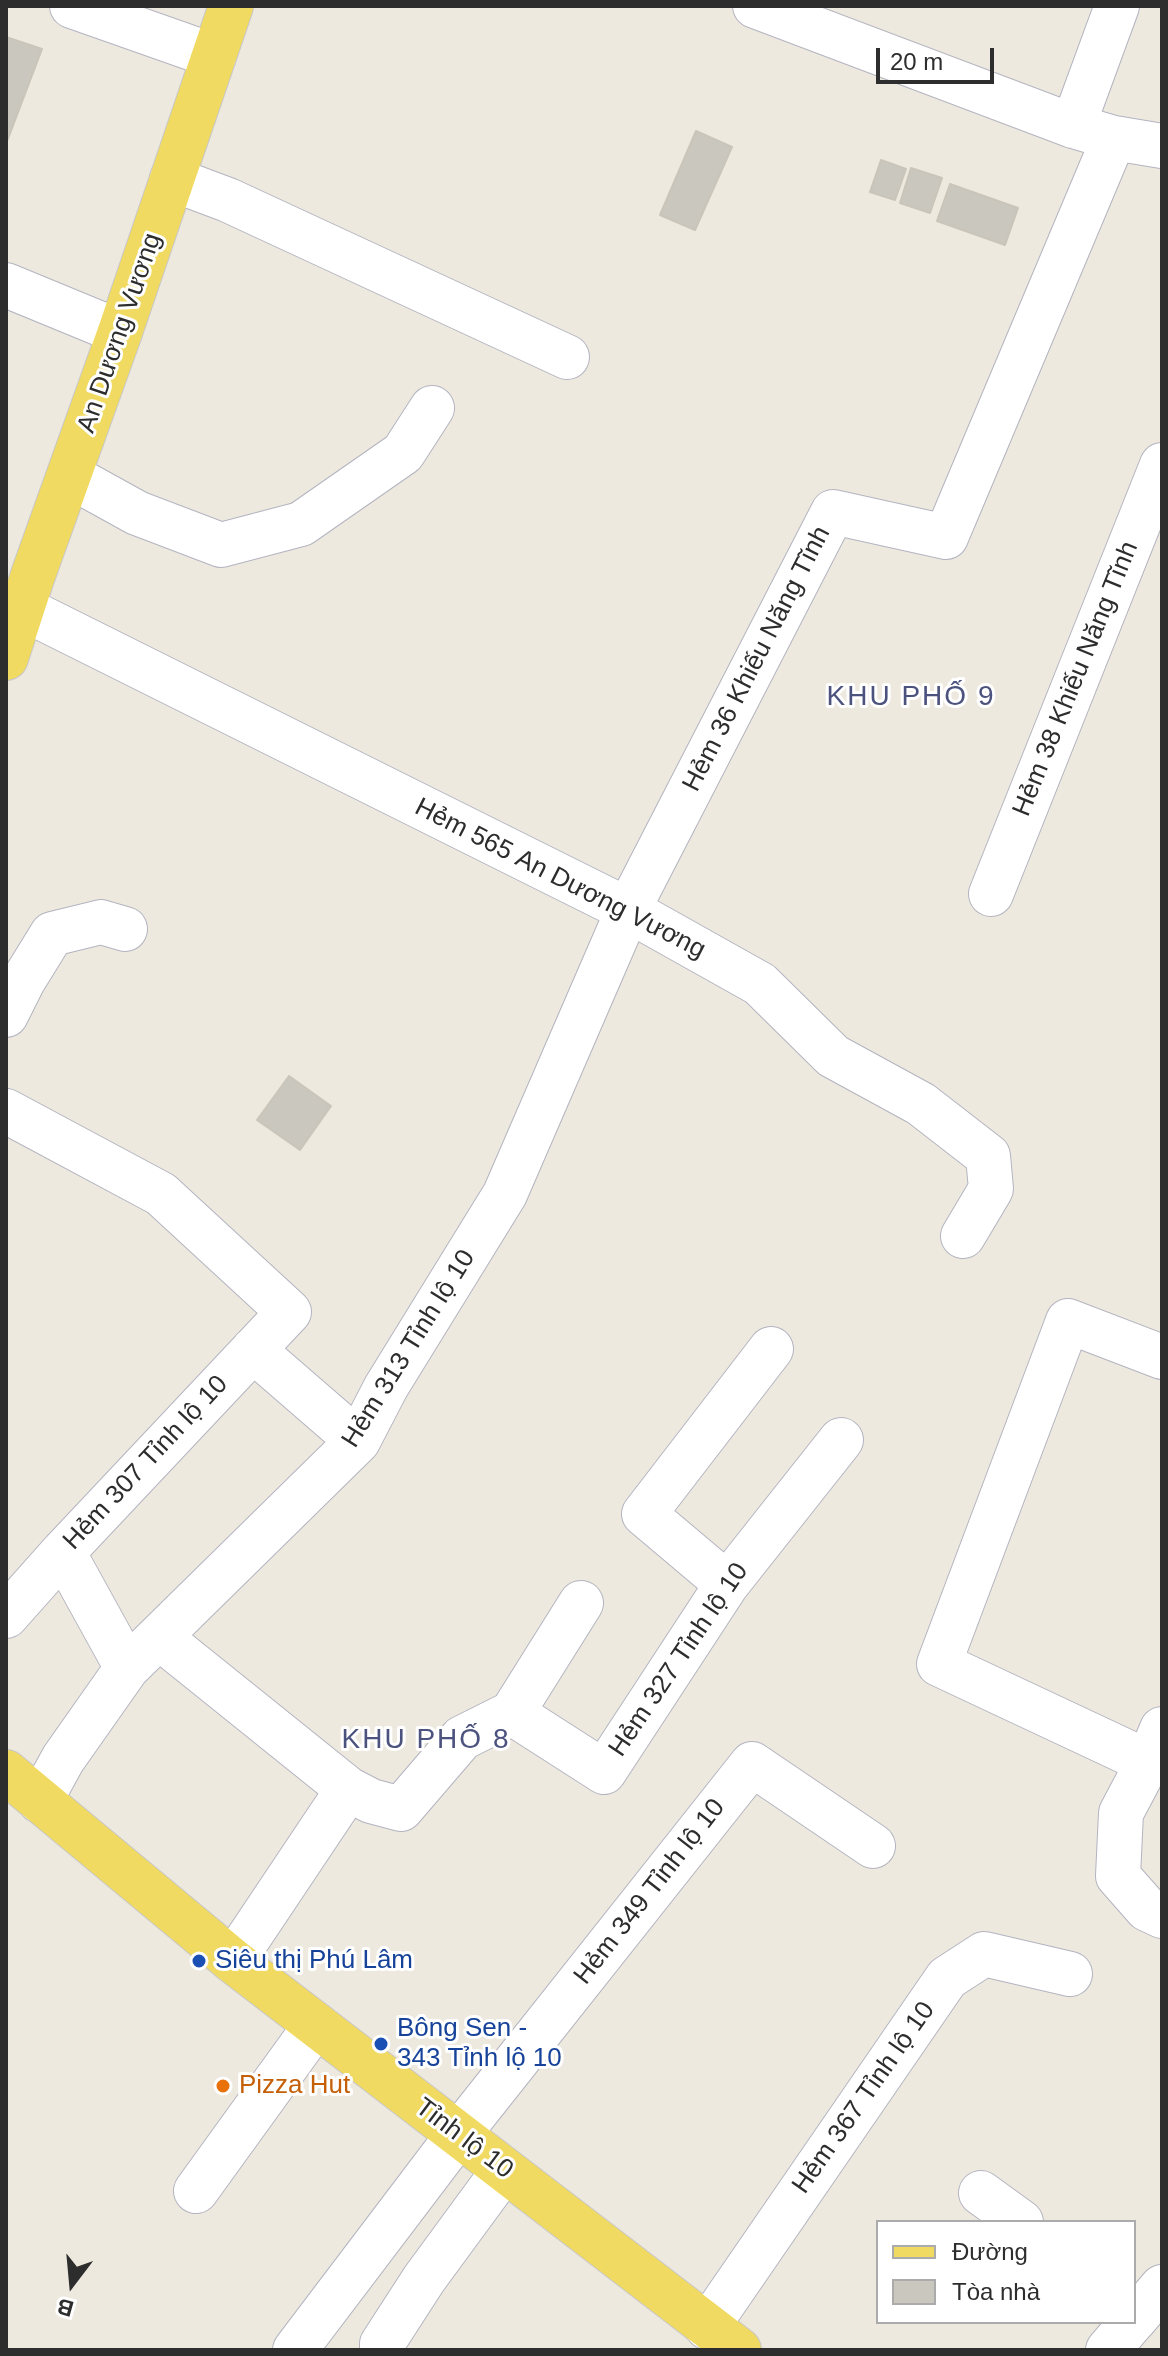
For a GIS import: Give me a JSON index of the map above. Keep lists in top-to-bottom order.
{
  "streets": {
    "main road": ["An Dương Vương", "Tỉnh lộ 10"],
    "street": [
      "Hẻm 36 Khiếu Năng Tĩnh",
      "Hẻm 38 Khiếu Năng Tĩnh",
      "Hẻm 565 An Dương Vương",
      "Hẻm 313 Tỉnh lộ 10",
      "Hẻm 307 Tỉnh lộ 10",
      "Hẻm 327 Tỉnh lộ 10",
      "Hẻm 349 Tỉnh lộ 10",
      "Hẻm 367 Tỉnh lộ 10"
    ]
  },
  "crossings": [
    ["An Dương Vương", "Hẻm 565 An Dương Vương"],
    ["Hẻm 36 Khiếu Năng Tĩnh", "Hẻm 565 An Dương Vương"],
    ["Hẻm 36 Khiếu Năng Tĩnh", "Hẻm 313 Tỉnh lộ 10"],
    ["Hẻm 565 An Dương Vương", "Hẻm 313 Tỉnh lộ 10"],
    ["Hẻm 313 Tỉnh lộ 10", "Tỉnh lộ 10"],
    ["Hẻm 349 Tỉnh lộ 10", "Tỉnh lộ 10"],
    ["Hẻm 367 Tỉnh lộ 10", "Tỉnh lộ 10"]
  ],
  "districts": ["KHU PHỐ 9", "KHU PHỐ 8"],
  "places": ["Siêu thị Phú Lâm", "Bông Sen - 343 Tỉnh lộ 10", "Pizza Hut"],
  "legend": ["Đường", "Tòa nhà"],
  "scale_bar": "20 m",
  "north": "bottom"
}
